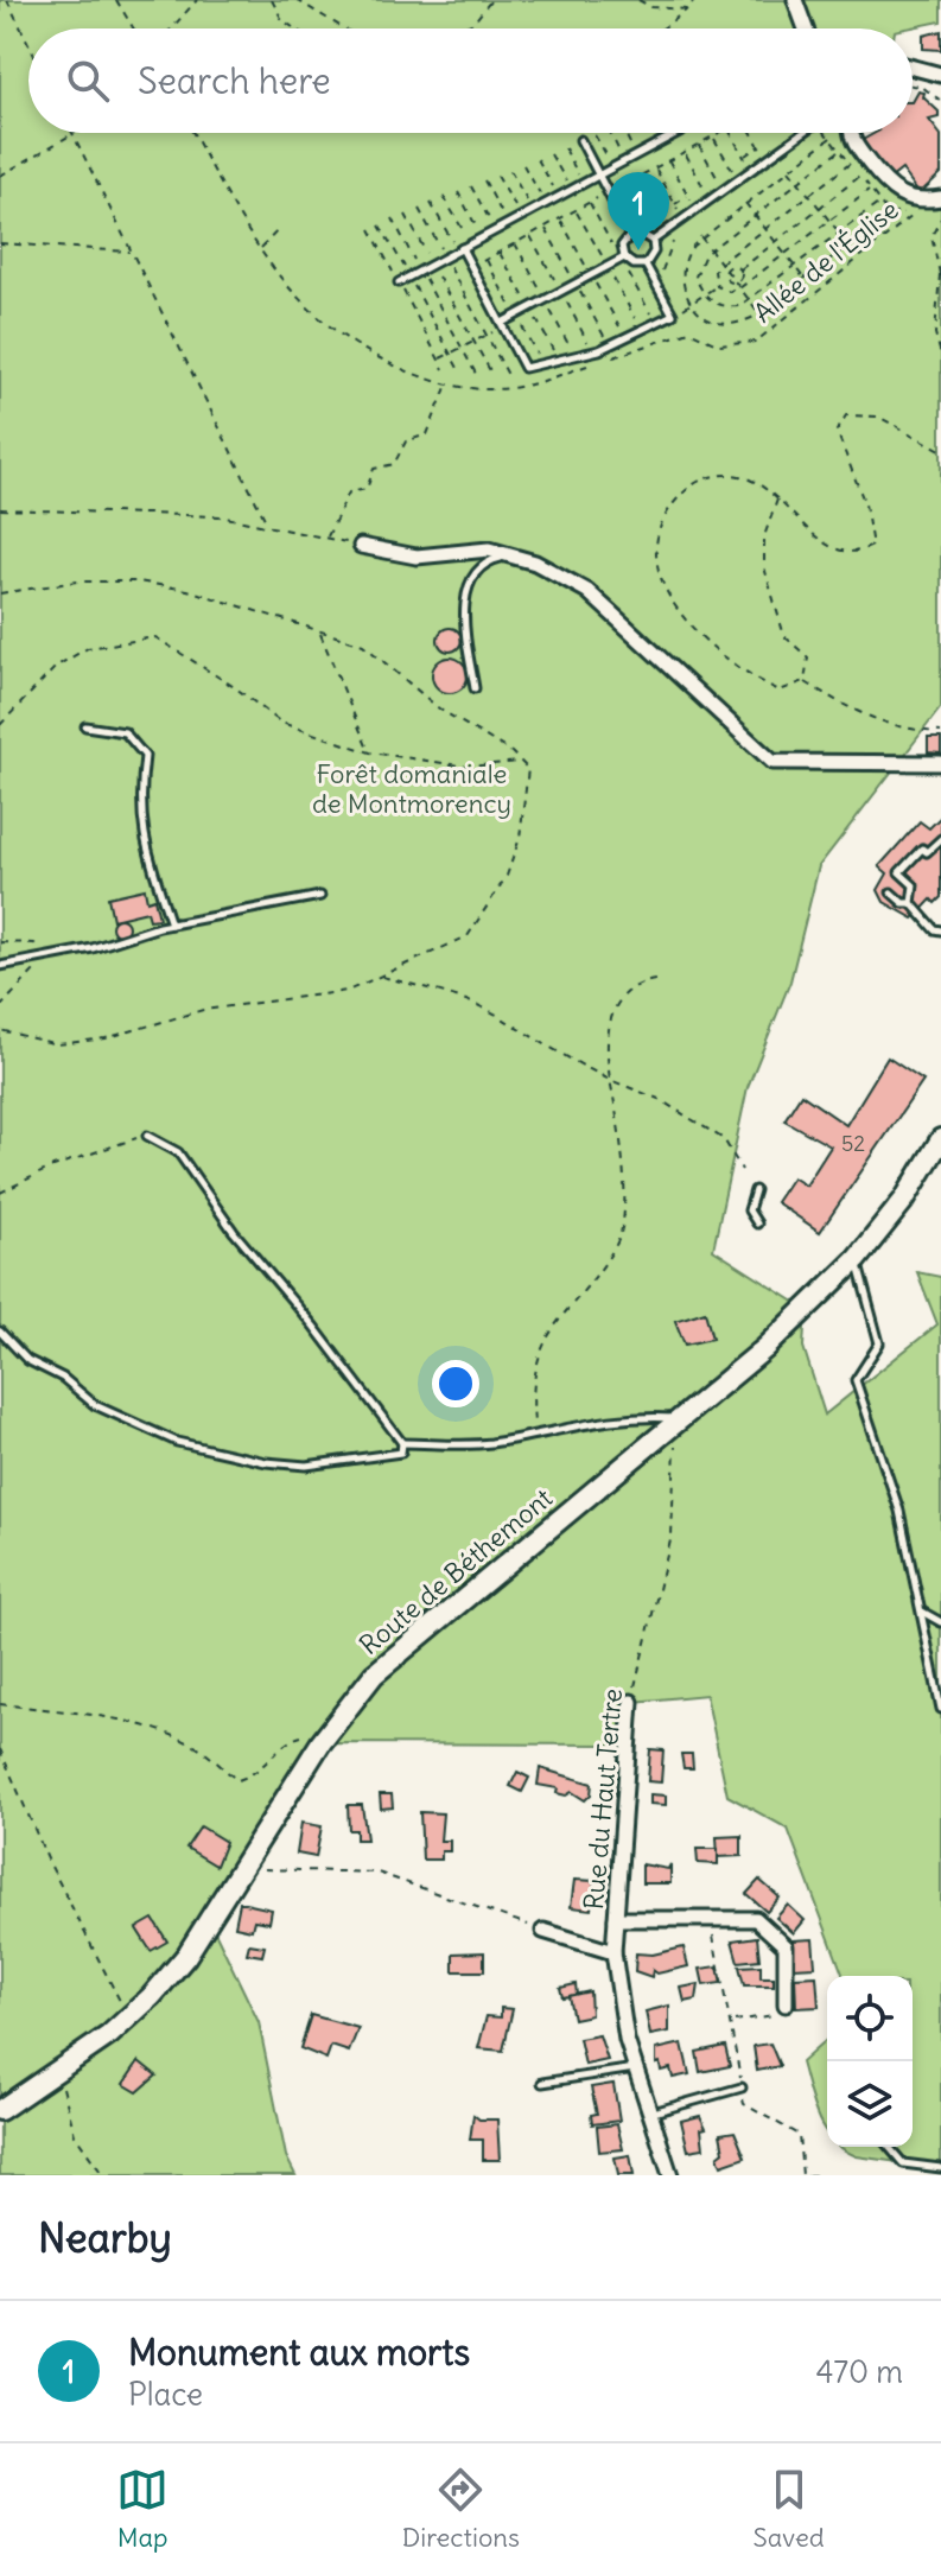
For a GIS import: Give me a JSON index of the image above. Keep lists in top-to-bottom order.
{
  "streets": {
    "street": ["Route de Béthemont", "Rue du Haut Tertre"],
    "path": ["Allée de l'Église"]
  },
  "crossings": [
    ["Route de Béthemont", "Rue du Haut Tertre"]
  ],
  "parks": ["Forêt domaniale de Montmorency"],
  "house_numbers": ["52"],
  "page": {
    "search": "Search here",
    "pins": "1",
    "heading": "Nearby",
    "list": [
      {
        "mark": "1",
        "name": "Monument aux morts",
        "note": "Place",
        "value": "470 m"
      }
    ],
    "nav": ["Map", "Directions", "Saved"]
  }
}
